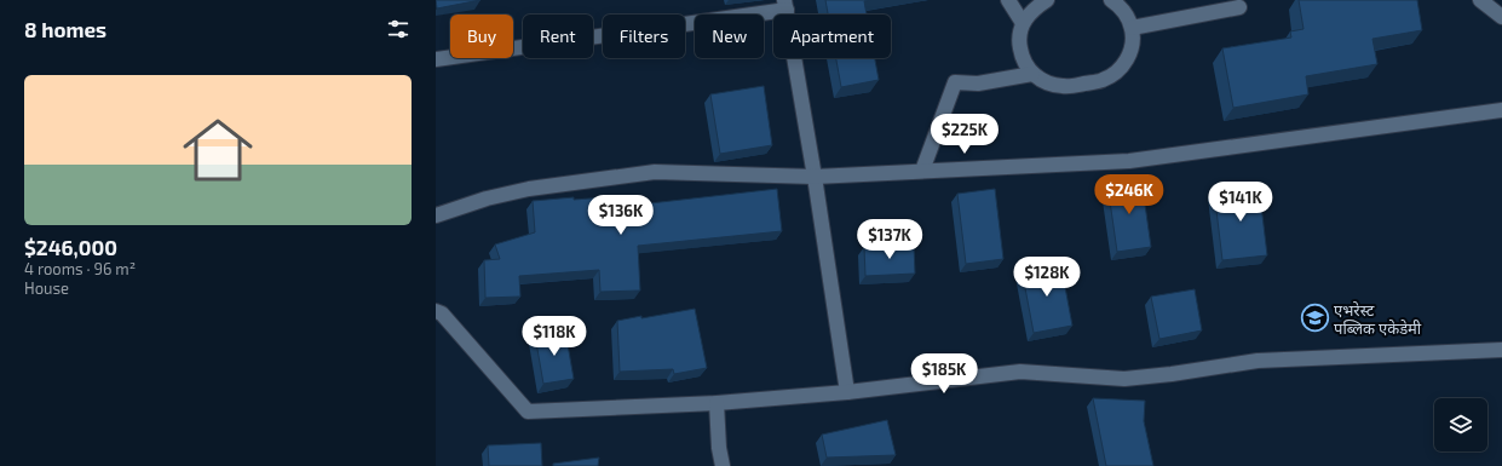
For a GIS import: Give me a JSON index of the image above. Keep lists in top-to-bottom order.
{
  "places": {
    "school or university": ["एभरेस्ट पब्लिक एकेडेमी"]
  },
  "page": {
    "heading": "8 homes",
    "chip": [
      "Buy",
      "Rent",
      "Filters",
      "New",
      "Apartment"
    ],
    "list": [
      {
        "name": "$246,000",
        "note": "4 rooms · 96 m² · House"
      }
    ],
    "price": [
      "$225K",
      "$246K",
      "$141K",
      "$136K",
      "$137K",
      "$128K",
      "$118K",
      "$185K"
    ]
  }
}
